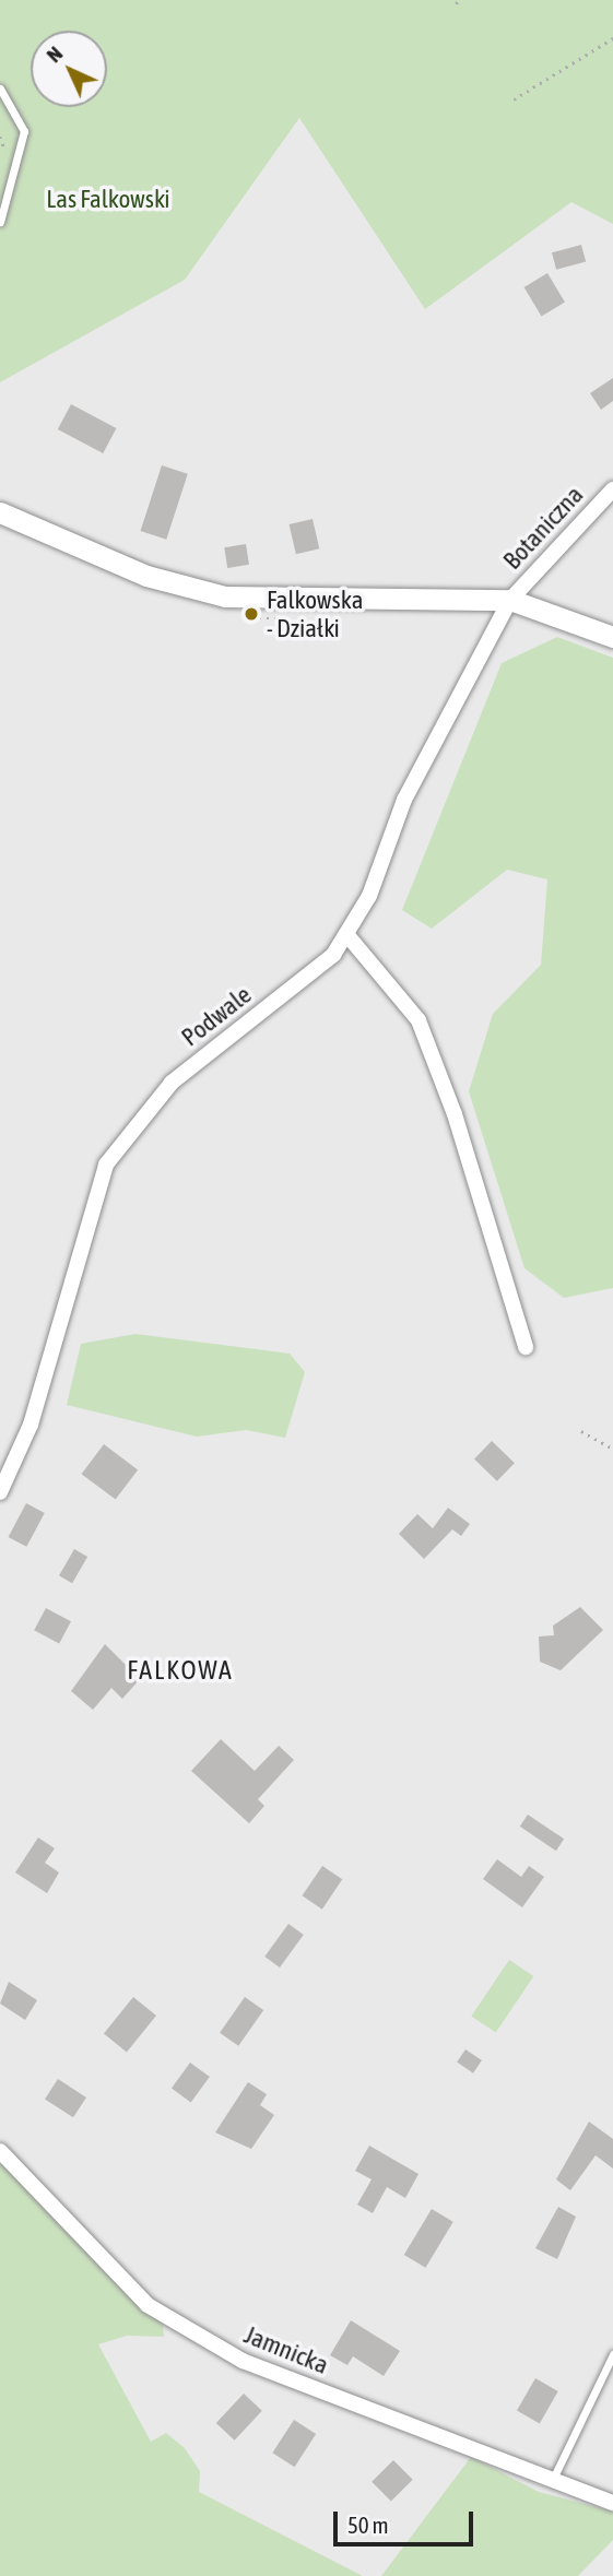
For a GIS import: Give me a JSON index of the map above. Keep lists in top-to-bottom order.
{
  "streets": {
    "street": ["Botaniczna", "Podwale", "Jamnicka"]
  },
  "crossings": [
    ["Botaniczna", "Podwale"]
  ],
  "districts": ["FALKOWA"],
  "parks": ["Las Falkowski"],
  "places": ["Falkowska - Działki"],
  "scale_bar": "50 m",
  "north": "top left"
}
